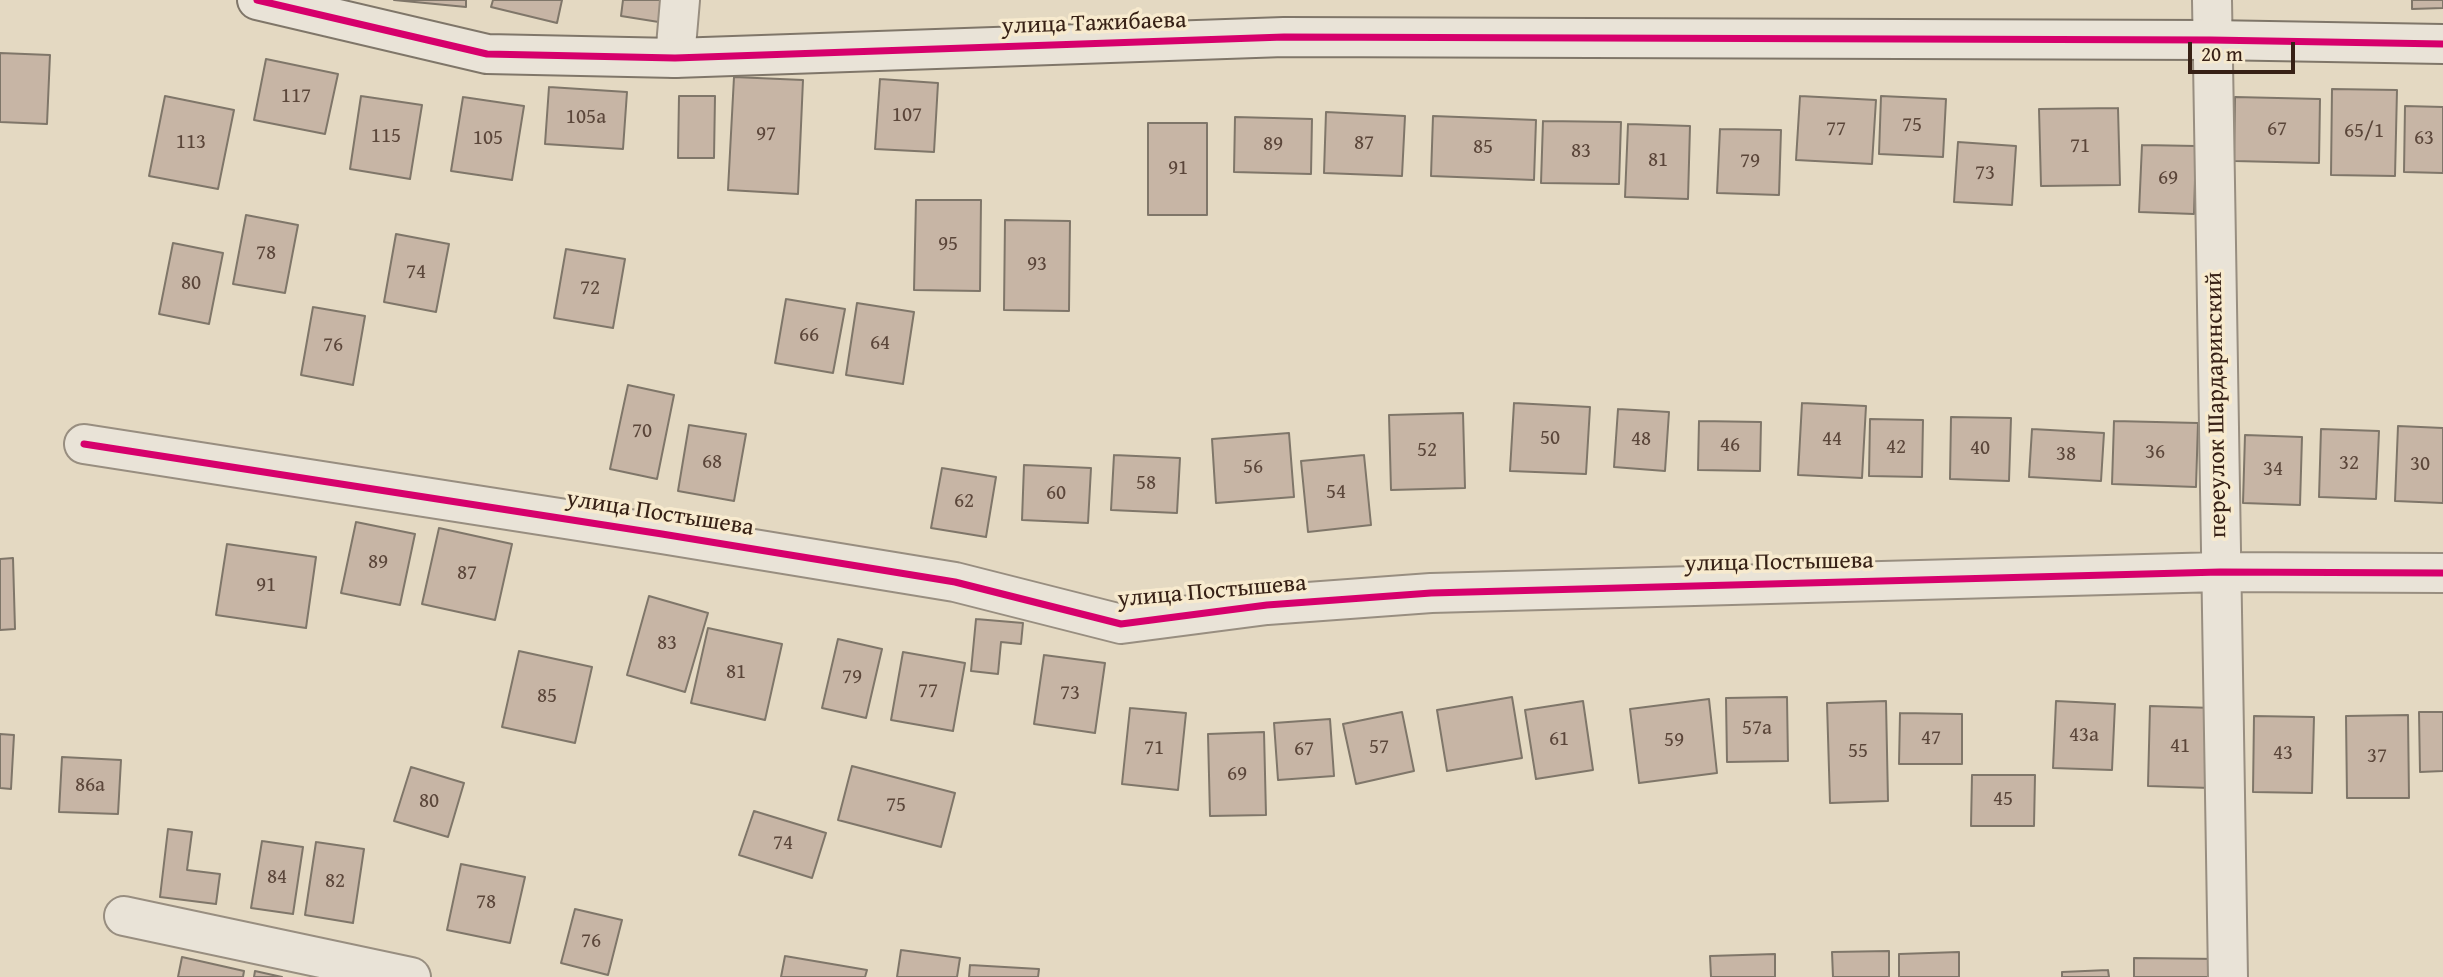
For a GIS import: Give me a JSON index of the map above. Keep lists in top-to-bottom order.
{
  "streets": {
    "street": ["улица Тажибаева", "переулок Шардаринский", "улица Постышева"]
  },
  "crossings": [
    ["улица Тажибаева", "переулок Шардаринский"],
    ["переулок Шардаринский", "улица Постышева"]
  ],
  "house_numbers": [
    "117",
    "107",
    "105а",
    "75",
    "77",
    "67",
    "65/1",
    "97",
    "115",
    "105",
    "63",
    "113",
    "87",
    "89",
    "71",
    "85",
    "83",
    "81",
    "79",
    "91",
    "73",
    "69",
    "95",
    "78",
    "93",
    "74",
    "80",
    "72",
    "66",
    "64",
    "76",
    "70",
    "50",
    "48",
    "44",
    "46",
    "42",
    "40",
    "52",
    "36",
    "38",
    "68",
    "32",
    "30",
    "56",
    "34",
    "58",
    "54",
    "60",
    "62",
    "89",
    "87",
    "91",
    "83",
    "81",
    "79",
    "77",
    "73",
    "85",
    "57а",
    "43а",
    "47",
    "61",
    "59",
    "41",
    "57",
    "71",
    "67",
    "55",
    "43",
    "37",
    "69",
    "86а",
    "45",
    "80",
    "75",
    "74",
    "84",
    "82",
    "78",
    "76"
  ],
  "scale_bar": "20 m"
}
